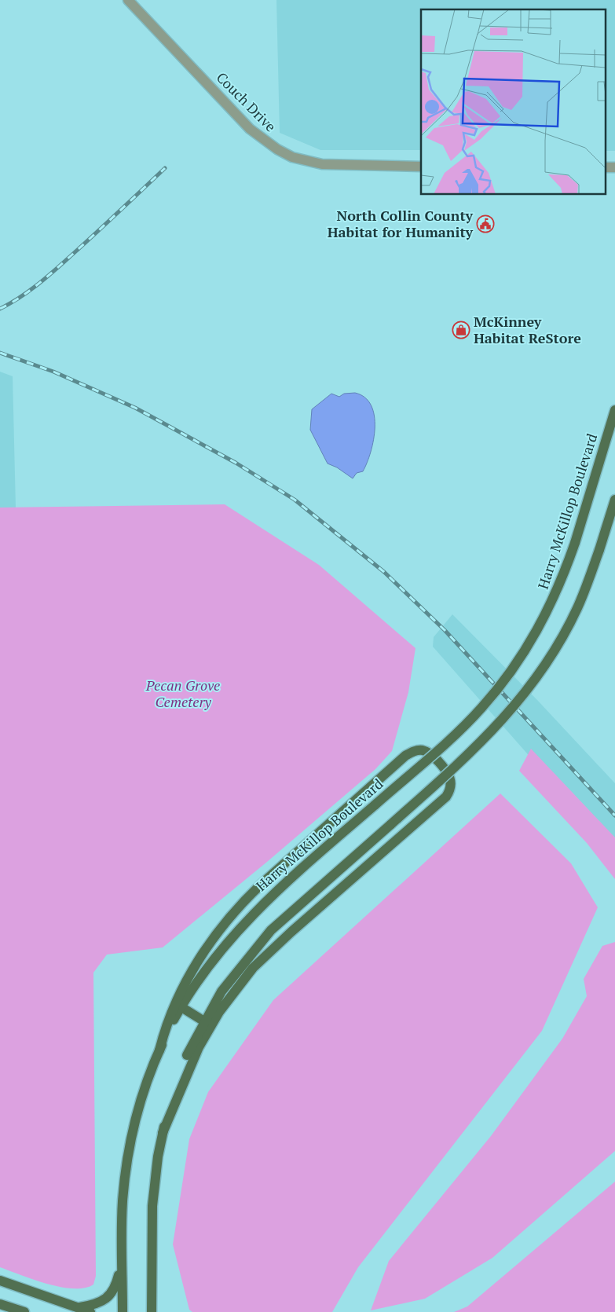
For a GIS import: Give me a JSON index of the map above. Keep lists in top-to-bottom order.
{
  "streets": {
    "main road": ["Harry McKillop Boulevard"],
    "street": ["Couch Drive"]
  },
  "parks": ["Pecan Grove Cemetery"],
  "places": {
    "public building": ["North Collin County Habitat for Humanity"],
    "shop": ["McKinney Habitat ReStore"]
  }
}
